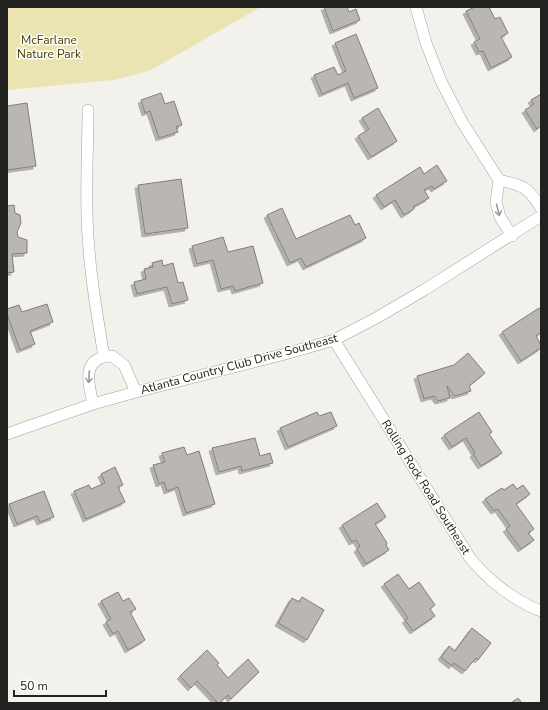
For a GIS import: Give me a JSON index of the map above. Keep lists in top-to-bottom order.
{
  "streets": {
    "street": ["Atlanta Country Club Drive Southeast", "Rolling Rock Road Southeast"]
  },
  "crossings": [
    ["Atlanta Country Club Drive Southeast", "Rolling Rock Road Southeast"]
  ],
  "parks": ["McFarlane Nature Park"],
  "scale_bar": "50 m"
}
